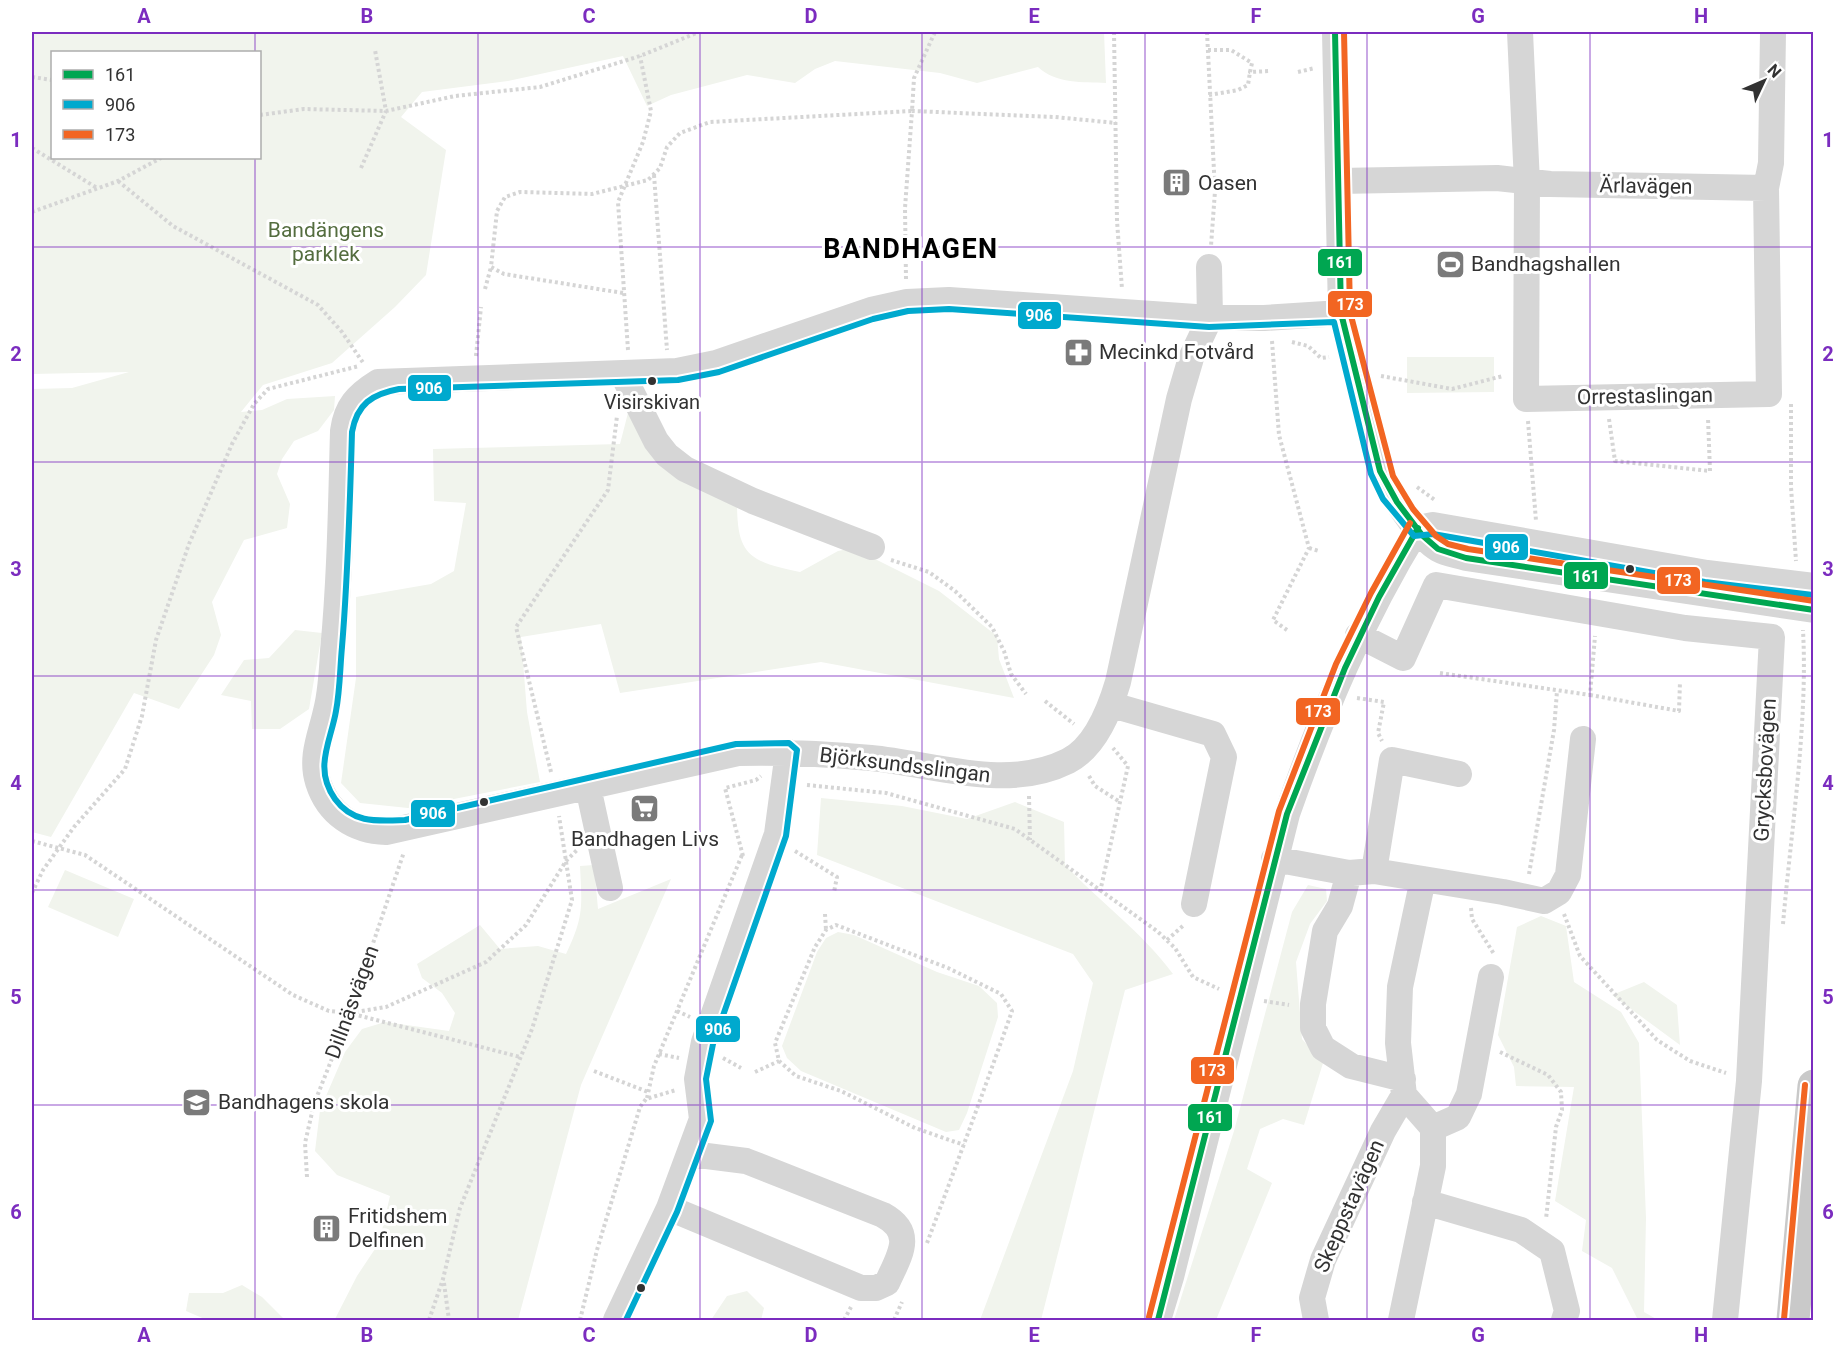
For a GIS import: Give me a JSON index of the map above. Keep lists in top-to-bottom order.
{
  "streets": {
    "street": [
      "Ärlavägen",
      "Orrestaslingan",
      "Björksundsslingan",
      "Grycksbovägen",
      "Skeppstavägen"
    ],
    "path": ["Dillnäsvägen"]
  },
  "crossings": [
    ["Ärlavägen", "Orrestaslingan"],
    ["Björksundsslingan", "Dillnäsvägen"]
  ],
  "districts": ["BANDHAGEN"],
  "parks": ["Bandängens parklek"],
  "places": {
    "building": ["Oasen", "Fritidshem Delfinen"],
    "sports": ["Bandhagshallen"],
    "pharmacy": ["Mecinkd Fotvård"],
    "other": ["Visirskivan"],
    "supermarket": ["Bandhagen Livs"],
    "school or university": ["Bandhagens skola"]
  },
  "lines": ["transit line 161", "transit line 173", "transit line 906"],
  "legend": ["161", "906", "173"],
  "north": "top right",
  "grid": {
    "columns": [
      "A",
      "B",
      "C",
      "D",
      "E",
      "F",
      "G",
      "H"
    ],
    "rows": [
      "1",
      "2",
      "3",
      "4",
      "5",
      "6"
    ]
  }
}
